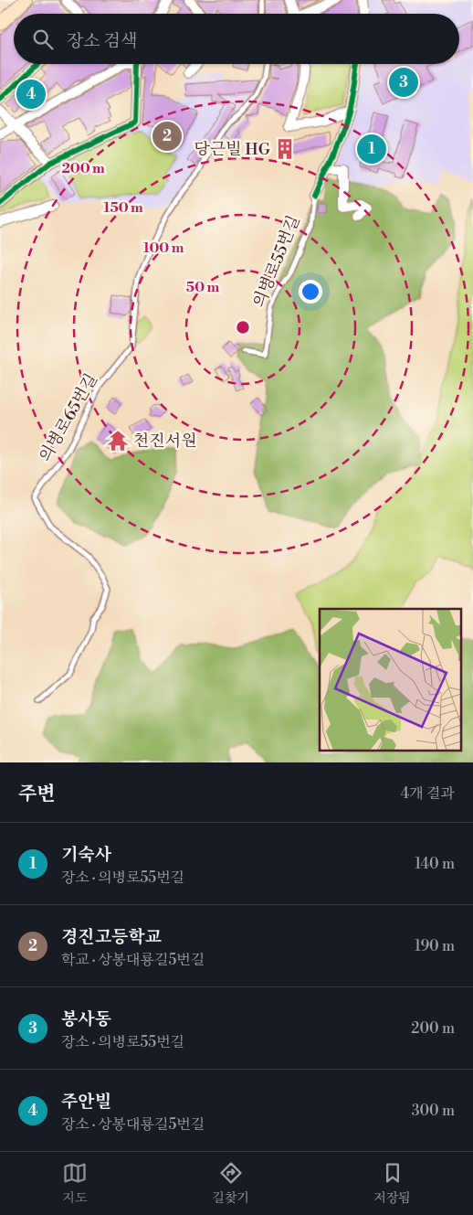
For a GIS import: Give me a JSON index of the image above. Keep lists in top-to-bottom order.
{
  "streets": {
    "street": ["의병로55번길"],
    "lane": ["의병로65번길"]
  },
  "places": {
    "building": ["당근빌 HG"],
    "temple": ["천진서원"]
  },
  "page": {
    "search": "장소 검색",
    "pins": [
      "3",
      "4",
      "2",
      "1"
    ],
    "heading": ["주변", "4개 결과"],
    "list": [
      {
        "mark": "1",
        "name": "기숙사",
        "note": "장소 · 의병로55번길",
        "value": "140 m"
      },
      {
        "mark": "2",
        "name": "경진고등학교",
        "note": "학교 · 상봉대룡길5번길",
        "value": "190 m"
      },
      {
        "mark": "3",
        "name": "봉사동",
        "note": "장소 · 의병로55번길",
        "value": "200 m"
      },
      {
        "mark": "4",
        "name": "주안빌",
        "note": "장소 · 상봉대룡길5번길",
        "value": "300 m"
      }
    ],
    "nav": ["지도", "길찾기", "저장됨"]
  },
  "rings": [
    "200 m",
    "150 m",
    "100 m",
    "50 m"
  ]
}
